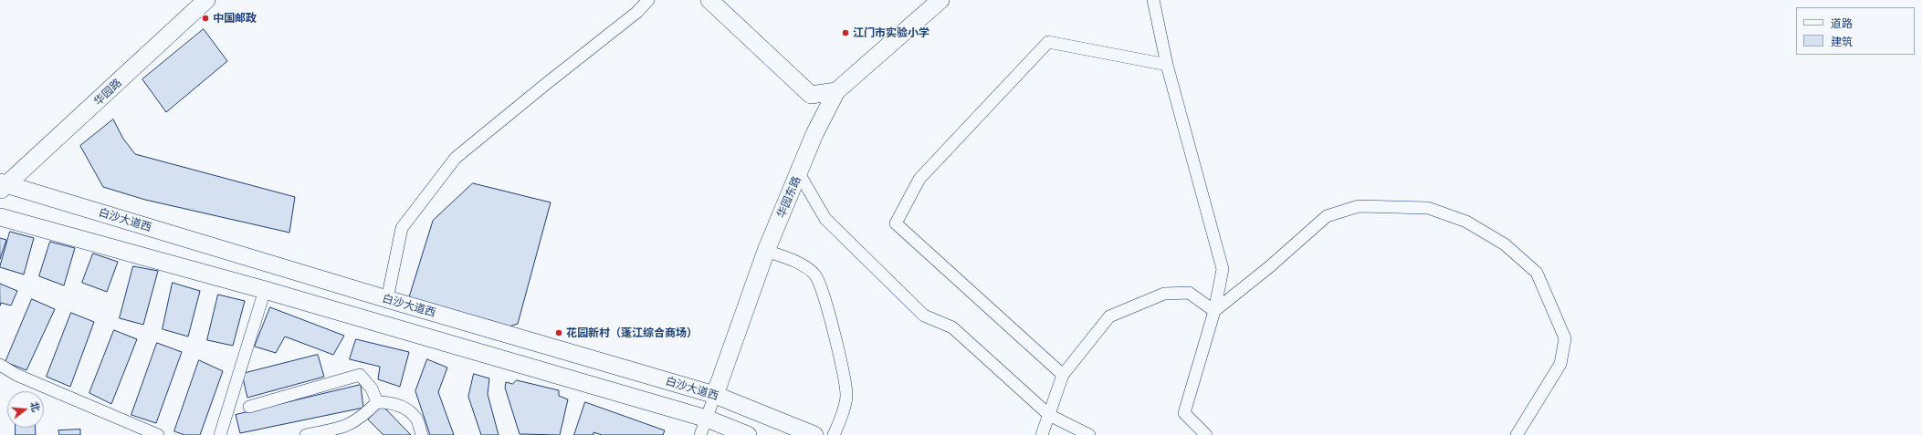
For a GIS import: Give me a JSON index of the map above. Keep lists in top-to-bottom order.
{
  "streets": {
    "main road": ["华园路", "华园东路", "白沙大道西"]
  },
  "crossings": [
    ["华园路", "白沙大道西"],
    ["华园东路", "白沙大道西"]
  ],
  "places": ["中国邮政", "江门市实验小学", "花园新村（蓬江综合商场）"],
  "legend": ["道路", "建筑"],
  "north": "right"
}
